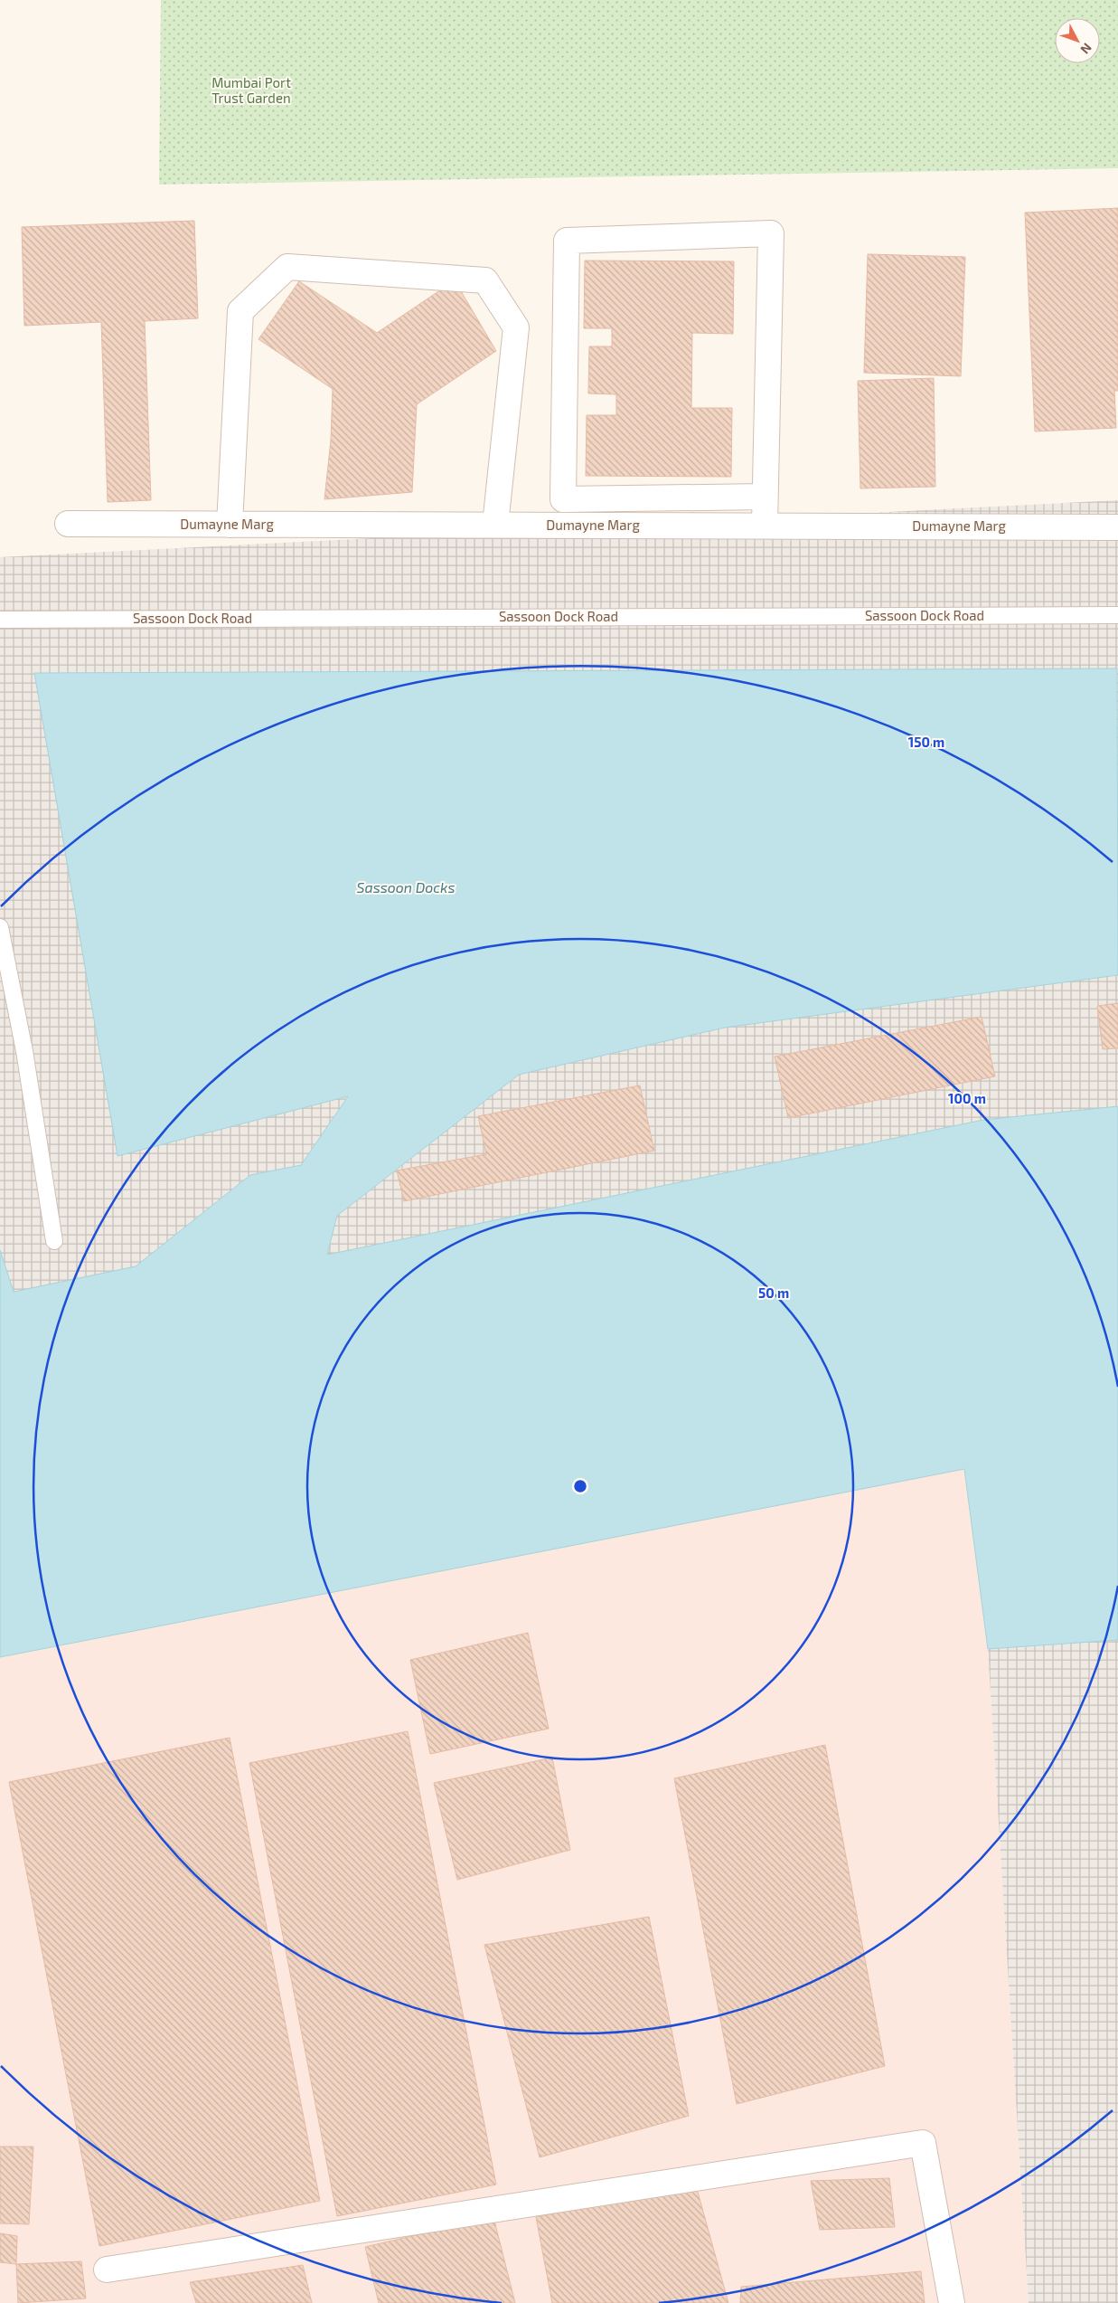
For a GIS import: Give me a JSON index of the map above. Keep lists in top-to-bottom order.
{
  "streets": {
    "street": ["Dumayne Marg"],
    "lane": ["Sassoon Dock Road"]
  },
  "water": ["Sassoon Docks"],
  "parks": ["Mumbai Port Trust Garden"],
  "north": "bottom right",
  "rings": ["150 m", "100 m", "50 m"]
}
